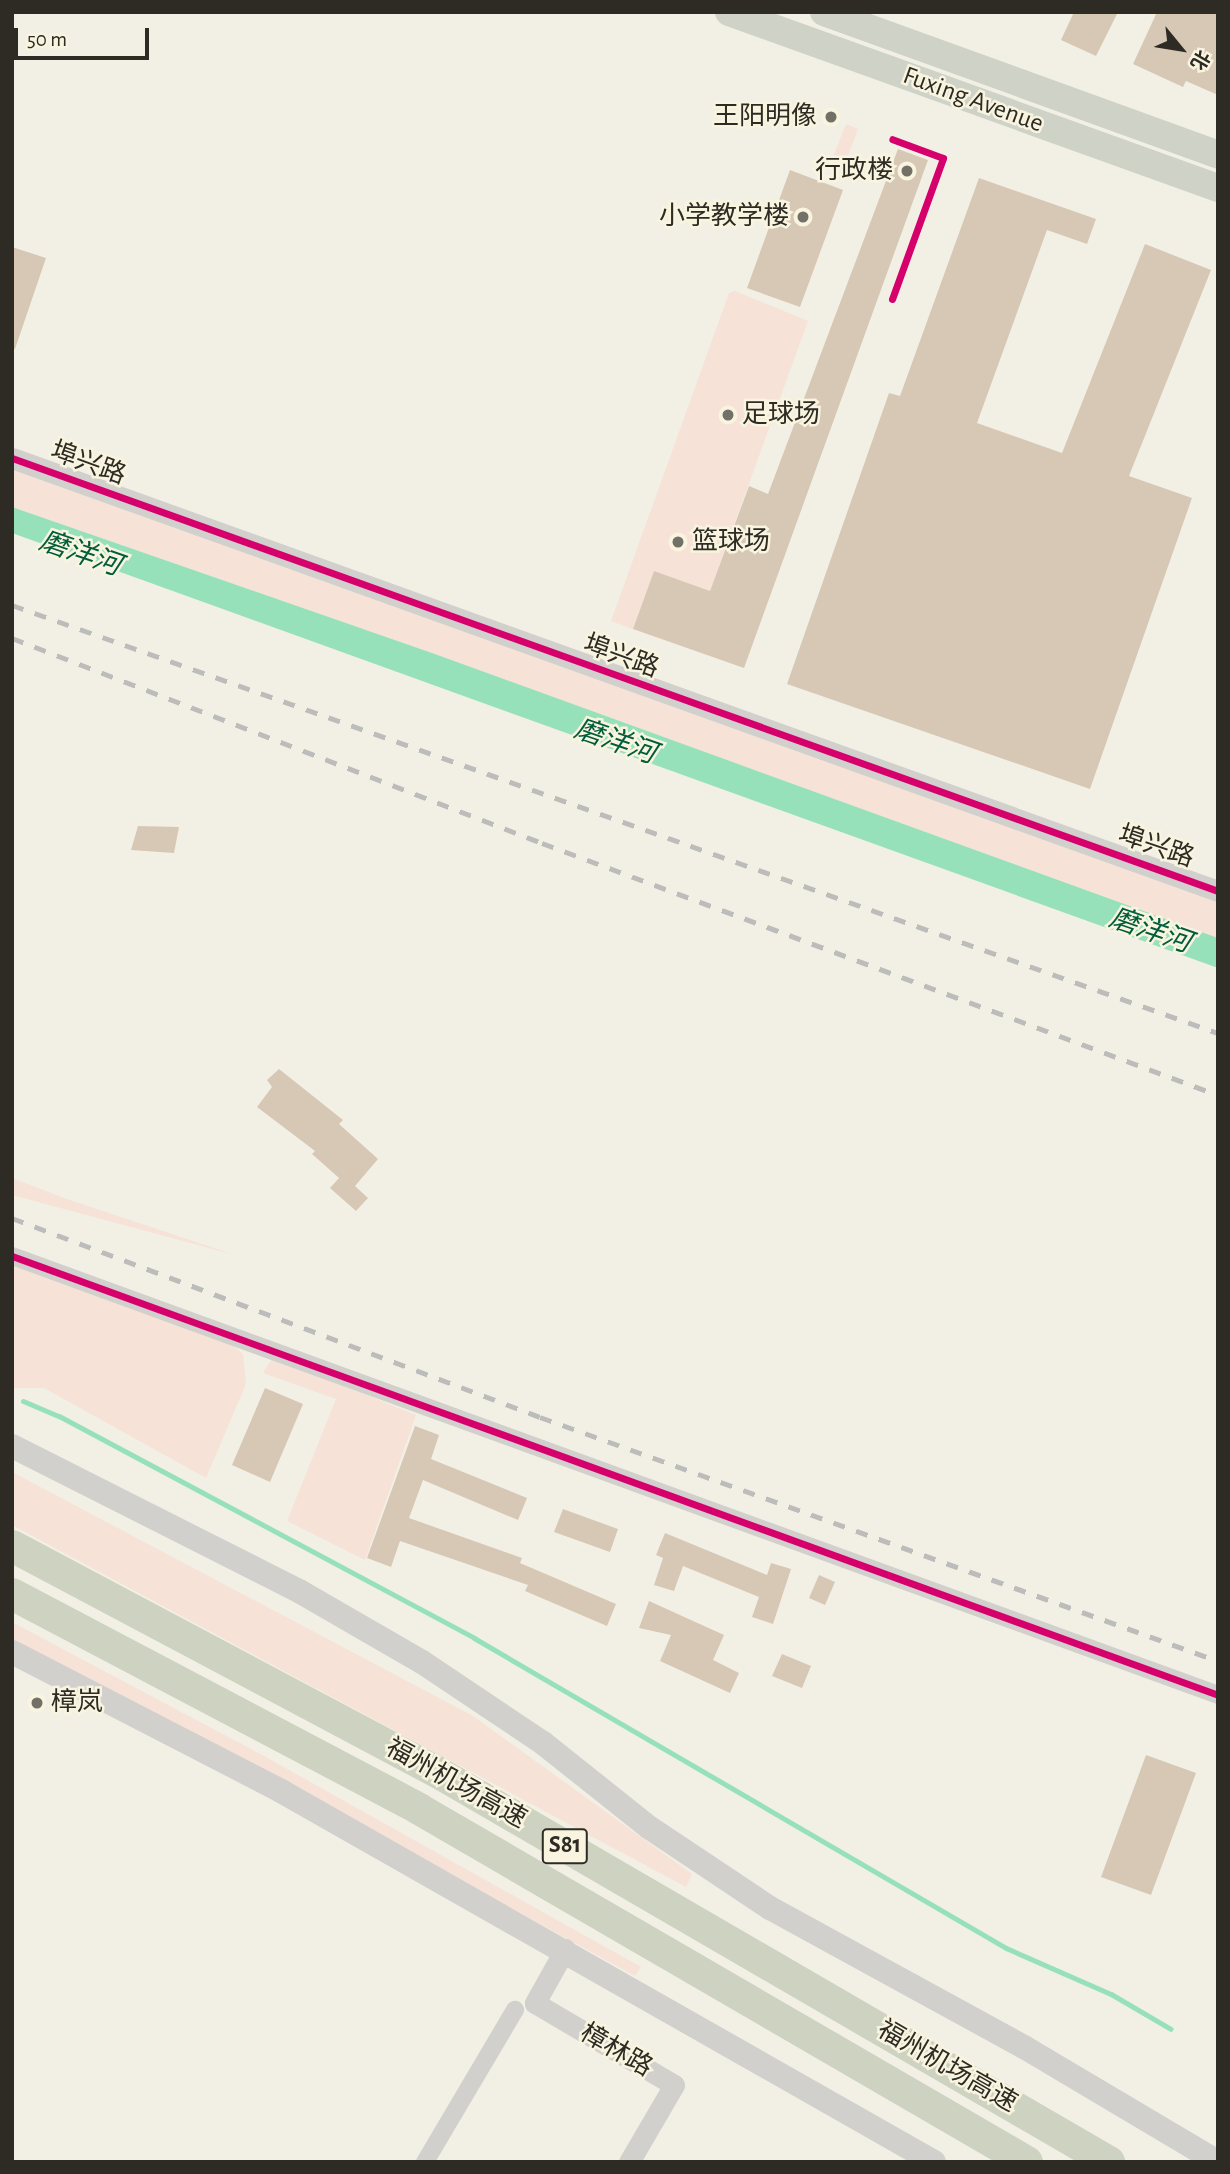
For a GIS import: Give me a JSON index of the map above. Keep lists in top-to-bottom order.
{
  "streets": {
    "highway": ["福州机场高速", "S81"],
    "main road": ["Fuxing Avenue"],
    "street": ["埠兴路", "樟林路"]
  },
  "water": ["磨洋河"],
  "places": [
    "王阳明像",
    "行政楼",
    "小学教学楼",
    "足球场",
    "篮球场",
    "樟岚"
  ],
  "scale_bar": "50 m",
  "north": "bottom right"
}
